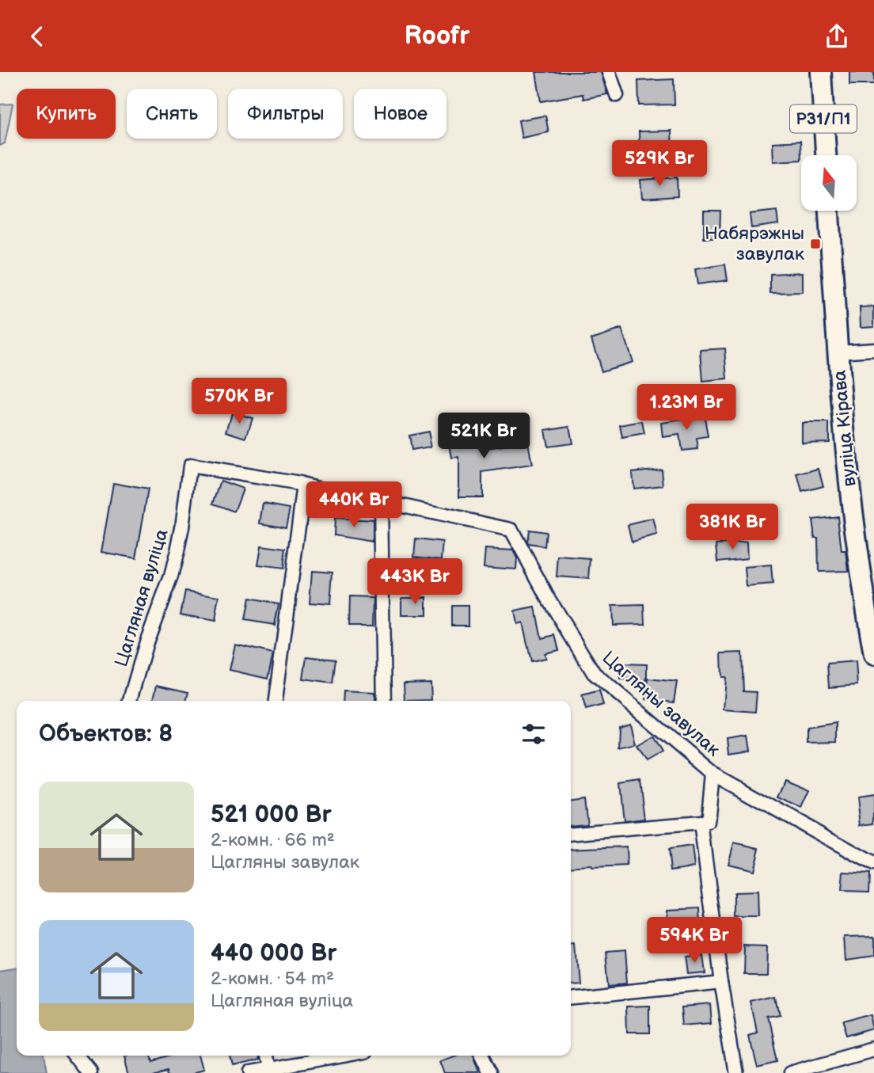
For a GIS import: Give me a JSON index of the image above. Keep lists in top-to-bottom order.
{
  "streets": {
    "main road": ["Р31/П1", "вуліца Кірава"],
    "street": ["Цагляная вуліца", "Цагляны завулак"]
  },
  "crossings": [
    ["Цагляная вуліца", "Цагляны завулак"]
  ],
  "places": {
    "transit": ["Набярэжны завулак"]
  },
  "north": "top",
  "page": {
    "header": "Roofr",
    "chip": [
      "Купить",
      "Снять",
      "Фильтры",
      "Новое"
    ],
    "price": [
      "529K Br",
      "570K Br",
      "1.23M Br",
      "521K Br",
      "440K Br",
      "381K Br",
      "443K Br",
      "594K Br"
    ],
    "heading": "Объектов: 8",
    "list": [
      {
        "name": "521 000 Br",
        "note": "2-комн. · 66 m² · Цагляны завулак"
      },
      {
        "name": "440 000 Br",
        "note": "2-комн. · 54 m² · Цагляная вуліца"
      }
    ]
  }
}
